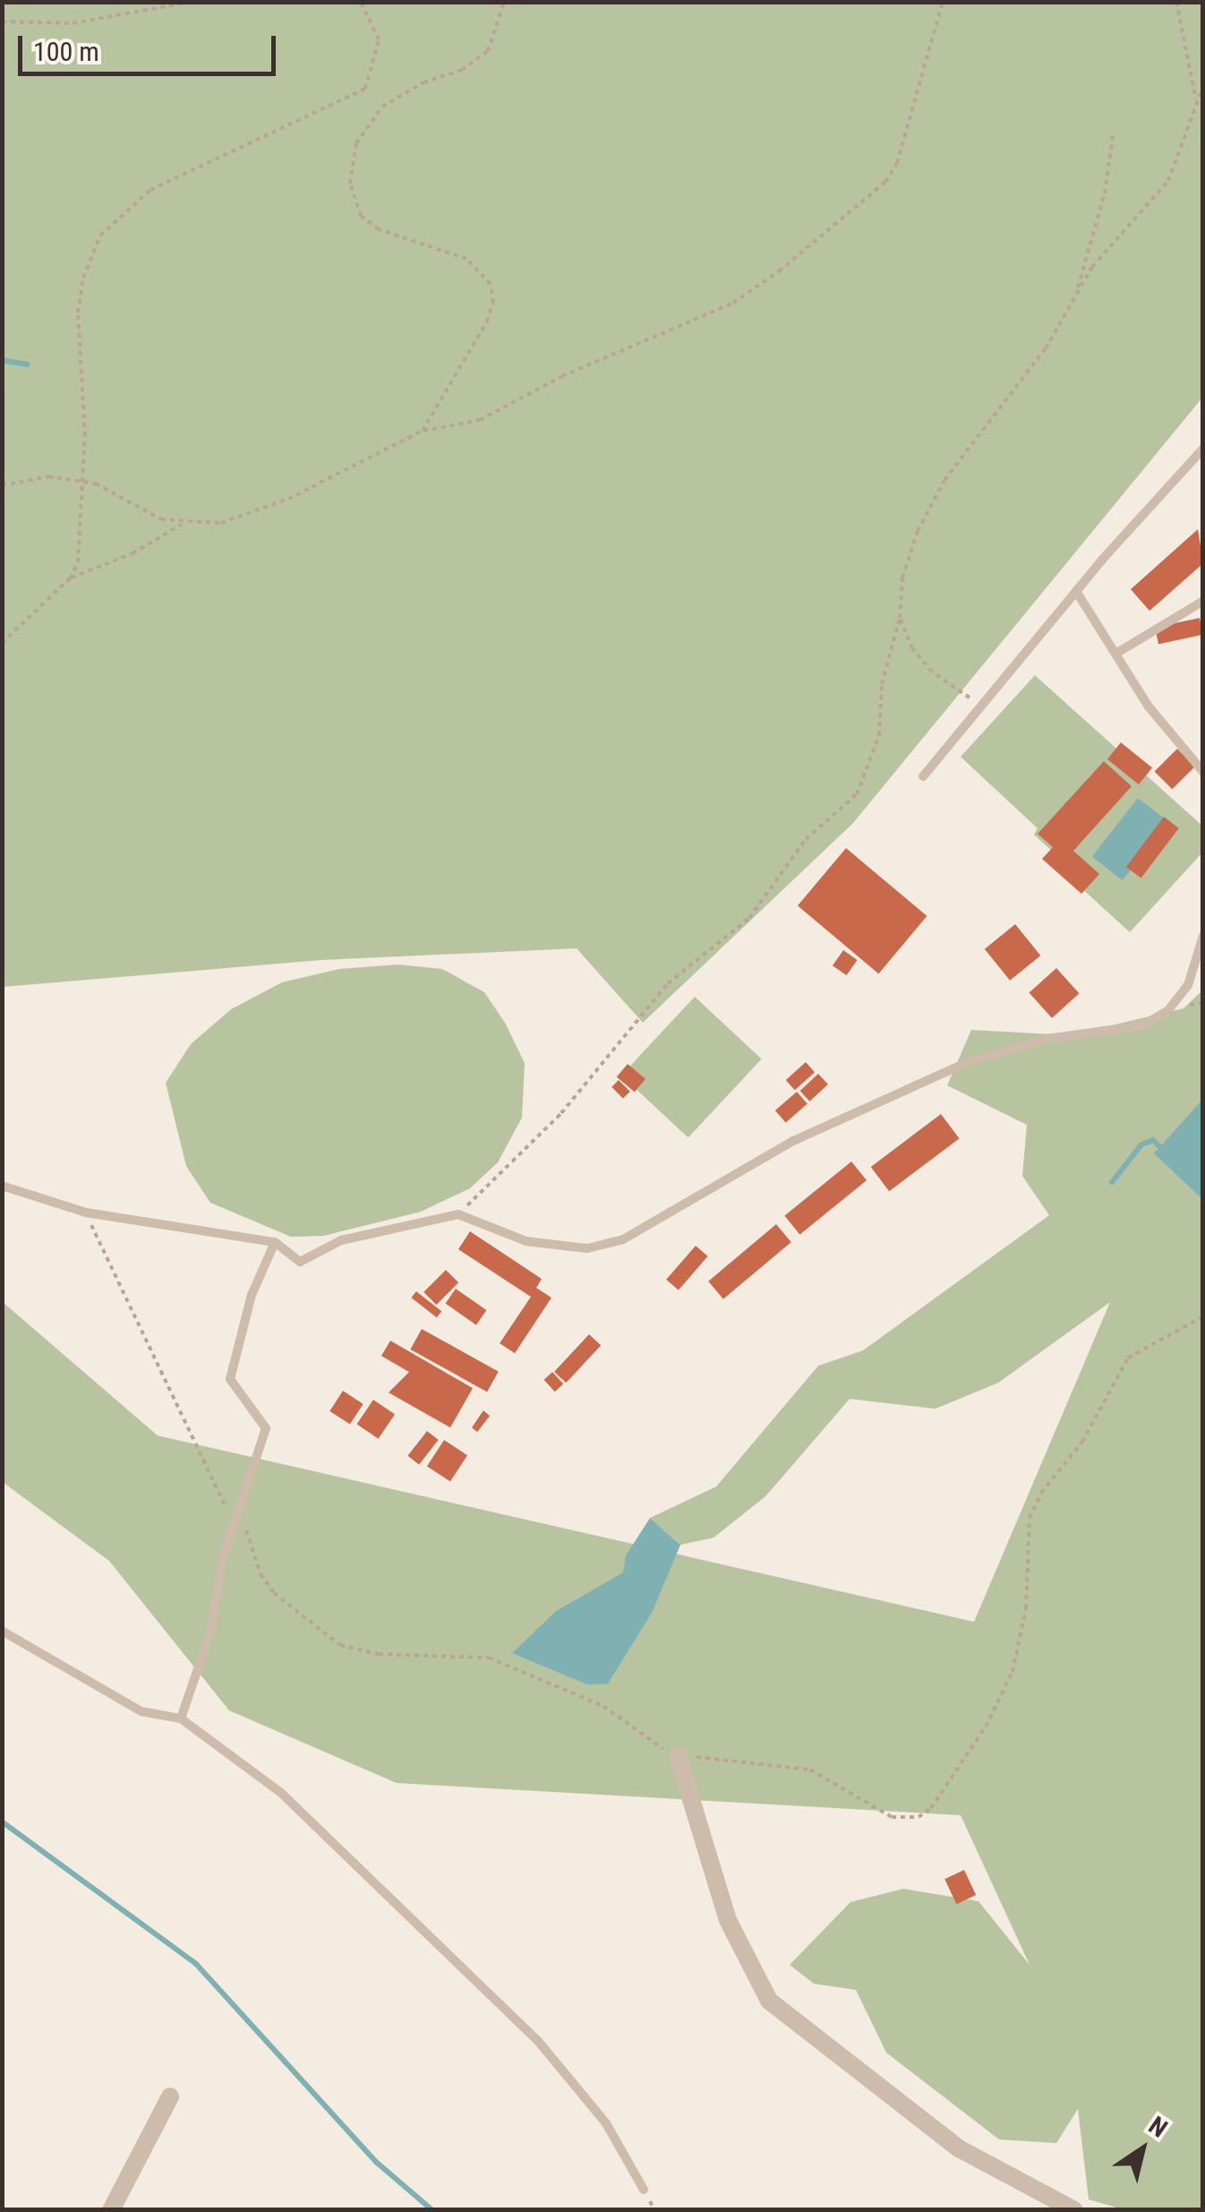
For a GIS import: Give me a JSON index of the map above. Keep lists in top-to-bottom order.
{
  "scale_bar": "100 m",
  "north": "top right"
}
